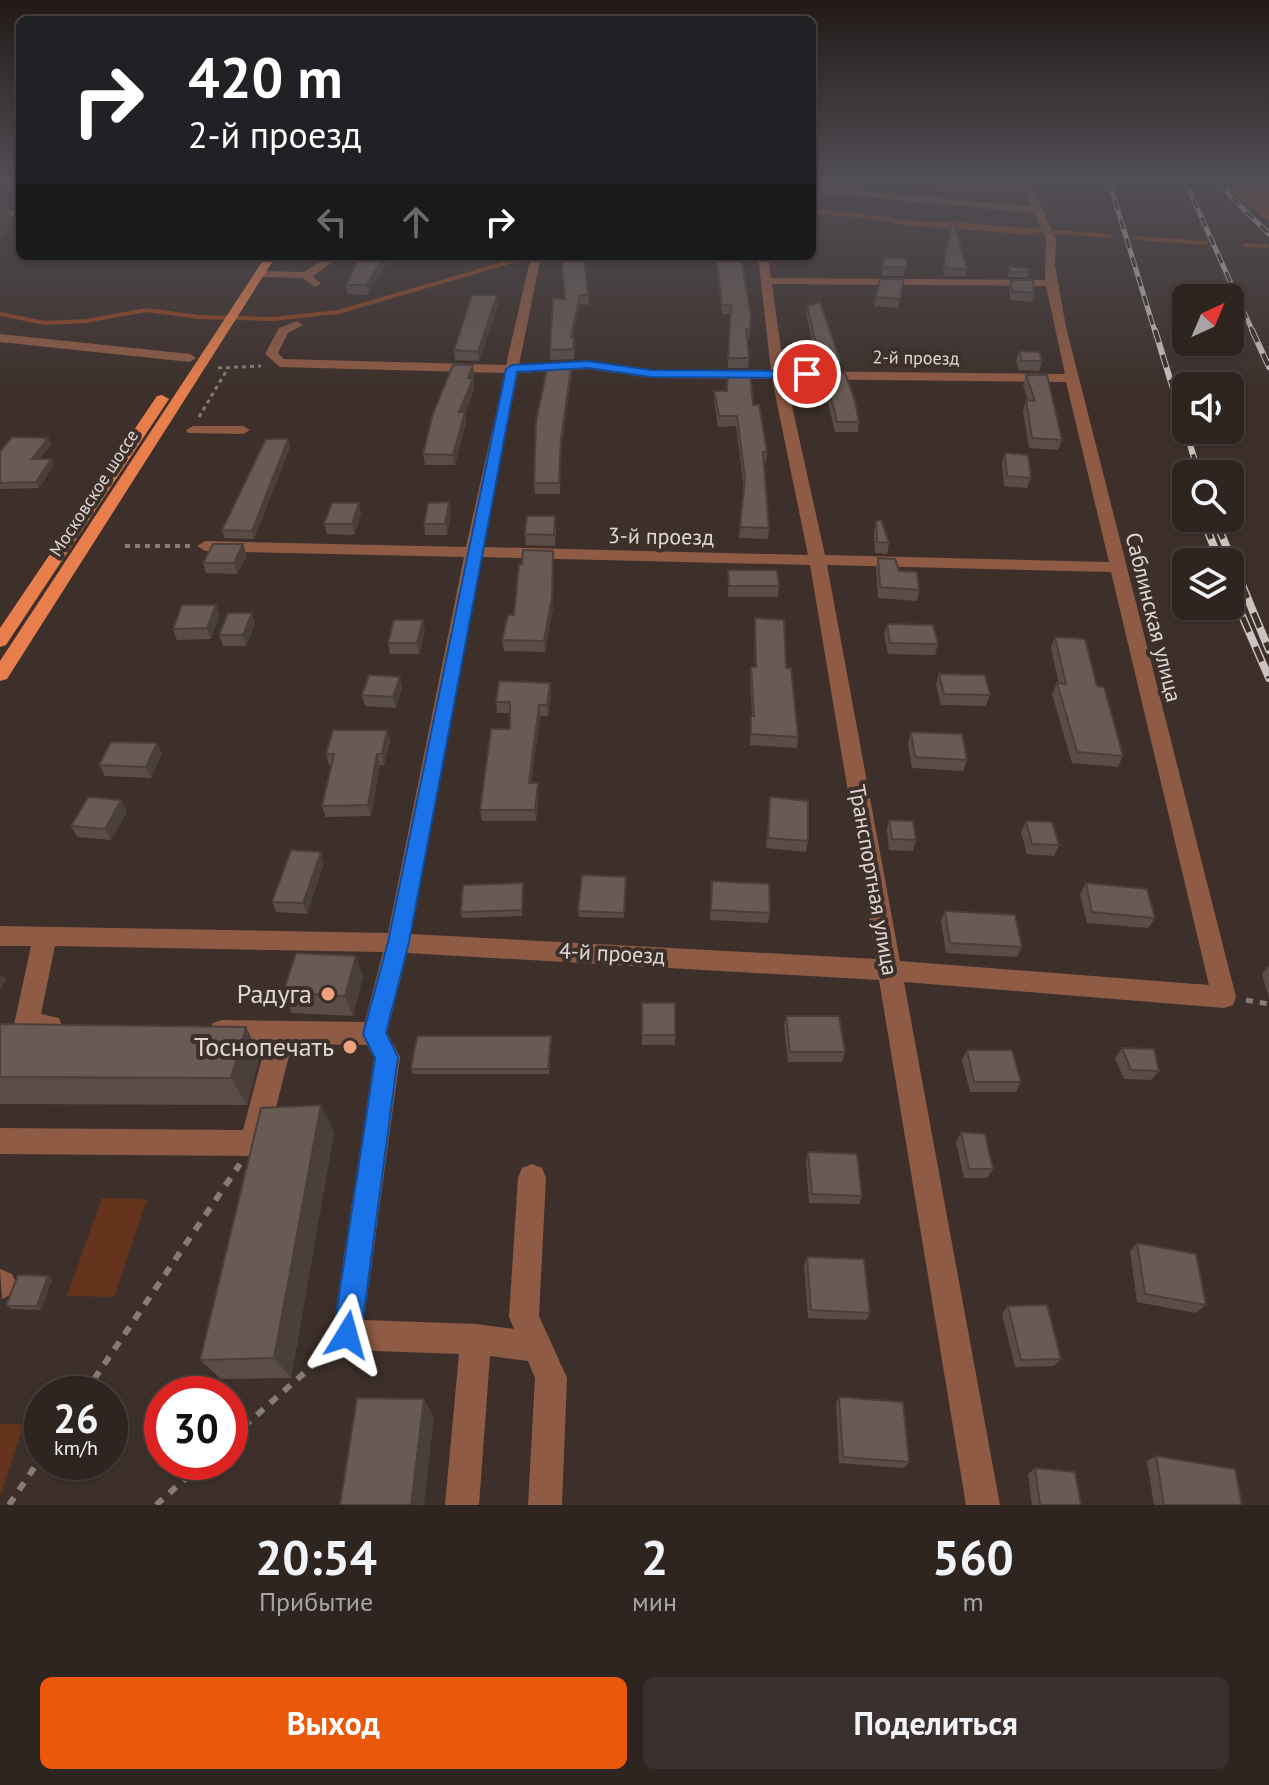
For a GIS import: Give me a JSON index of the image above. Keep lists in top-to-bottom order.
{
  "streets": {
    "main road": ["Московское шоссе"],
    "street": [
      "2-й проезд",
      "3-й проезд",
      "Саблинская улица",
      "Транспортная улица",
      "4-й проезд"
    ]
  },
  "crossings": [
    ["2-й проезд", "Саблинская улица"],
    ["2-й проезд", "Транспортная улица"],
    ["3-й проезд", "Саблинская улица"],
    ["3-й проезд", "Транспортная улица"],
    ["Саблинская улица", "4-й проезд"],
    ["Транспортная улица", "4-й проезд"]
  ],
  "places": ["Радуга", "Тоснопечать"],
  "north": "top right",
  "page": {
    "turn": ["420 m", "2-й проезд"],
    "speed": "26 km/h",
    "limit": "30",
    "eta": [
      "20:54",
      "Прибытие",
      "2",
      "мин",
      "560",
      "m"
    ],
    "buttons": ["Выход", "Поделиться"]
  }
}
